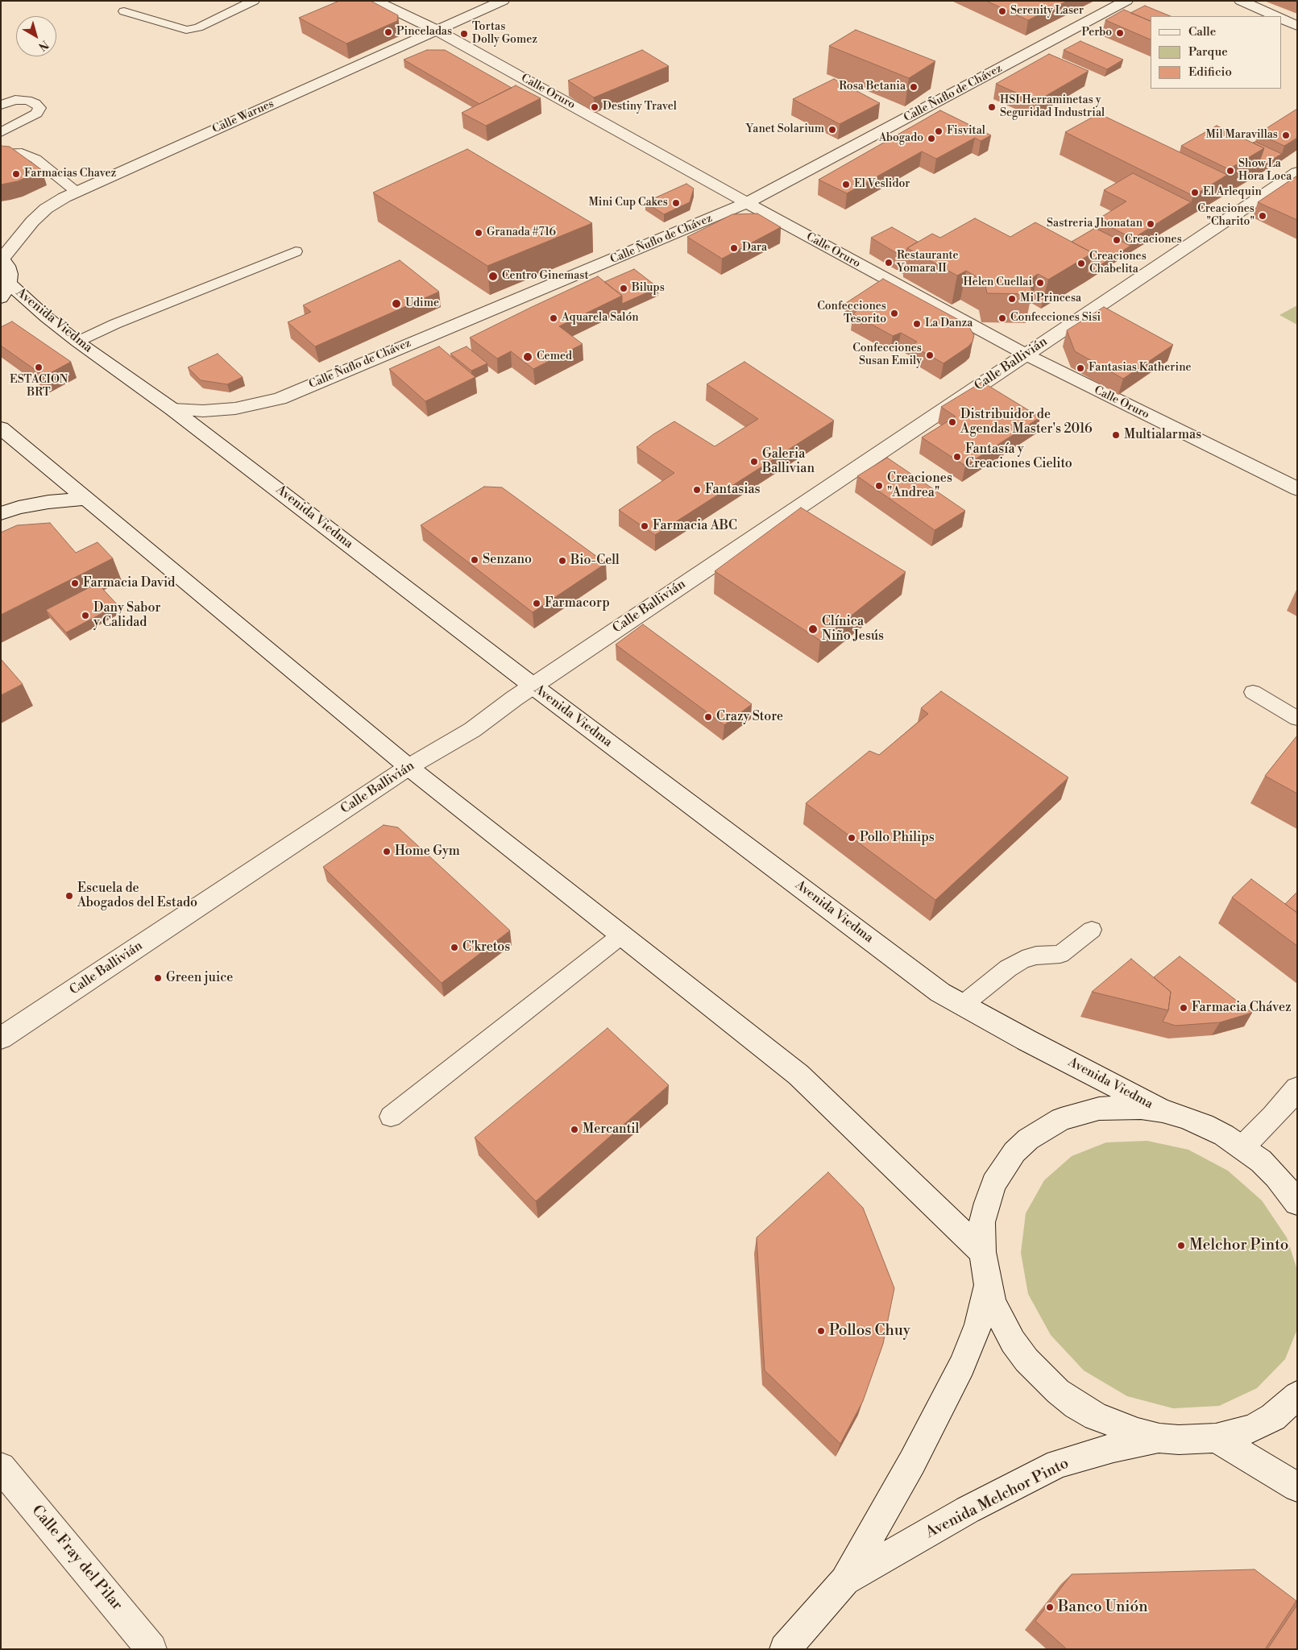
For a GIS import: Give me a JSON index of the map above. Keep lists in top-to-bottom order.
{
  "streets": {
    "street": [
      "Calle Oruro",
      "Calle Ñuflo de Chávez",
      "Calle Warnes",
      "Avenida Viedma",
      "Calle Ballivián",
      "Avenida Melchor Pinto",
      "Calle Fray del Pilar"
    ]
  },
  "crossings": [
    ["Calle Oruro", "Calle Ñuflo de Chávez"],
    ["Calle Oruro", "Calle Warnes"],
    ["Calle Oruro", "Calle Ballivián"],
    ["Calle Ñuflo de Chávez", "Avenida Viedma"],
    ["Avenida Viedma", "Calle Ballivián"]
  ],
  "places": [
    "Serenity Laser",
    "Pinceladas",
    "Perbo",
    "Tortas Dolly Gomez",
    "Rosa Betania",
    "Destiny Travel",
    "HSI Herraminetas y Seguridad Industrial",
    "Yanet Solarium",
    "Fisvital",
    "Mil Maravillas",
    "Abogado",
    "Show La Hora Loca",
    "Farmacias Chavez",
    "El Veslidor",
    "El Arlequin",
    "Mini Cup Cakes",
    "Creaciones \"Charito\"",
    "Sastreria Jhonatan",
    "Granada #716",
    "Creaciones",
    "Dara",
    "Restaurante Yomara II",
    "Creaciones Chabelita",
    "Centro Ginemast",
    "Helen Cuellai",
    "Bilups",
    "Mi Princesa",
    "Udime",
    "Confecciones Tesorito",
    "Aquarela Salón",
    "Confecciones Sisi",
    "La Danza",
    "Confecciones Susan Emily",
    "Cemed",
    "ESTACION BRT",
    "Fantasias Katherine",
    "Distribuidor de Agendas Master's 2016",
    "Multialarmas",
    "Fantasía y Creaciones Cielito",
    "Galeria Ballivian",
    "Creaciones \"Andrea\"",
    "Fantasias",
    "Farmacia ABC",
    "Senzano",
    "Bio-Cell",
    "Farmacia David",
    "Farmacorp",
    "Dany Sabor y Calidad",
    "Clínica Niño Jesús",
    "Crazy Store",
    "Pollo Philips",
    "Home Gym",
    "Escuela de Abogados del Estado",
    "C'kretos",
    "Green juice",
    "Farmacia Chávez",
    "Mercantil",
    "Melchor Pinto",
    "Pollos Chuy",
    "Banco Unión"
  ],
  "legend": ["Calle", "Parque", "Edificio"],
  "north": "bottom right"
}
